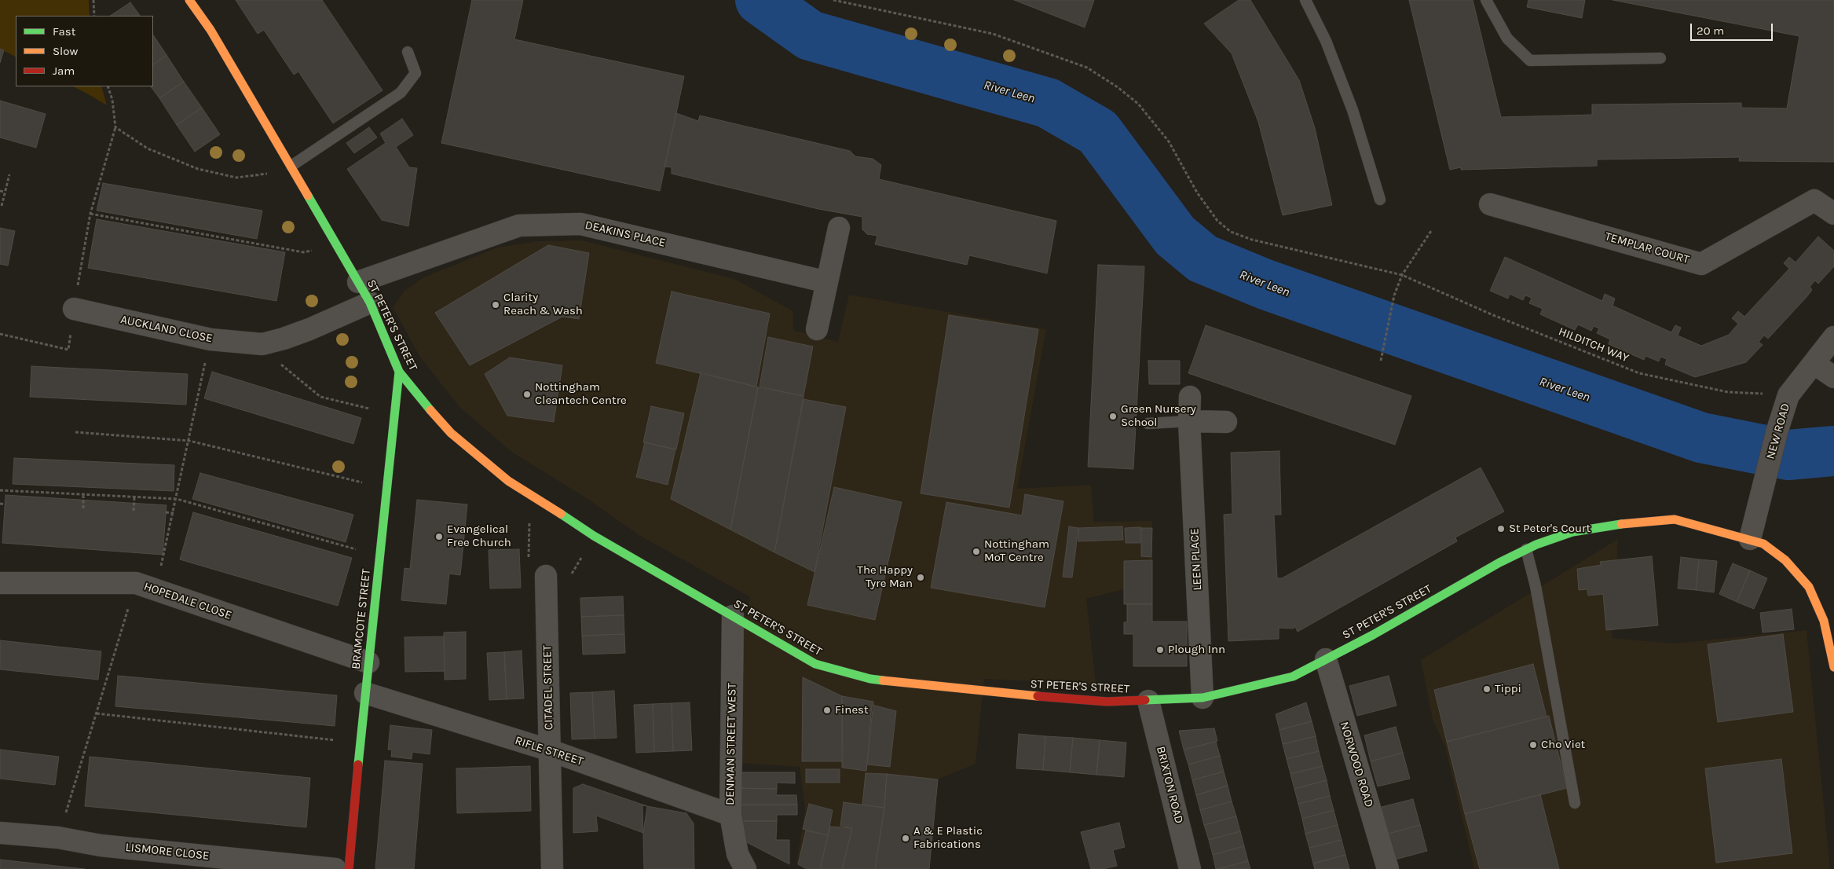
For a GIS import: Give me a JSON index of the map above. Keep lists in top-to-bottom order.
{
  "streets": {
    "street": [
      "DEAKINS PLACE",
      "TEMPLAR COURT",
      "ST PETER'S STREET",
      "AUCKLAND CLOSE",
      "NEW ROAD",
      "LEEN PLACE",
      "HOPEDALE CLOSE",
      "BRAMCOTE STREET",
      "CITADEL STREET",
      "DENMAN STREET WEST",
      "RIFLE STREET",
      "NORWOOD ROAD",
      "BRIXTON ROAD",
      "LISMORE CLOSE"
    ],
    "path": ["HILDITCH WAY"]
  },
  "crossings": [
    ["DEAKINS PLACE", "ST PETER'S STREET"],
    ["ST PETER'S STREET", "AUCKLAND CLOSE"],
    ["ST PETER'S STREET", "NEW ROAD"],
    ["ST PETER'S STREET", "LEEN PLACE"],
    ["ST PETER'S STREET", "BRAMCOTE STREET"],
    ["ST PETER'S STREET", "DENMAN STREET WEST"],
    ["ST PETER'S STREET", "NORWOOD ROAD"],
    ["ST PETER'S STREET", "BRIXTON ROAD"],
    ["HILDITCH WAY", "NEW ROAD"],
    ["HOPEDALE CLOSE", "BRAMCOTE STREET"],
    ["BRAMCOTE STREET", "RIFLE STREET"],
    ["CITADEL STREET", "RIFLE STREET"],
    ["DENMAN STREET WEST", "RIFLE STREET"]
  ],
  "water": ["River Leen"],
  "places": [
    "Clarity Reach & Wash",
    "Nottingham Cleantech Centre",
    "Green Nursery School",
    "St Peter's Court",
    "Evangelical Free Church",
    "Nottingham MoT Centre",
    "The Happy Tyre Man",
    "Plough Inn",
    "Tippi",
    "Finest",
    "Cho Viet",
    "A & E Plastic Fabrications"
  ],
  "legend": ["Fast", "Slow", "Jam"],
  "scale_bar": "20 m"
}
